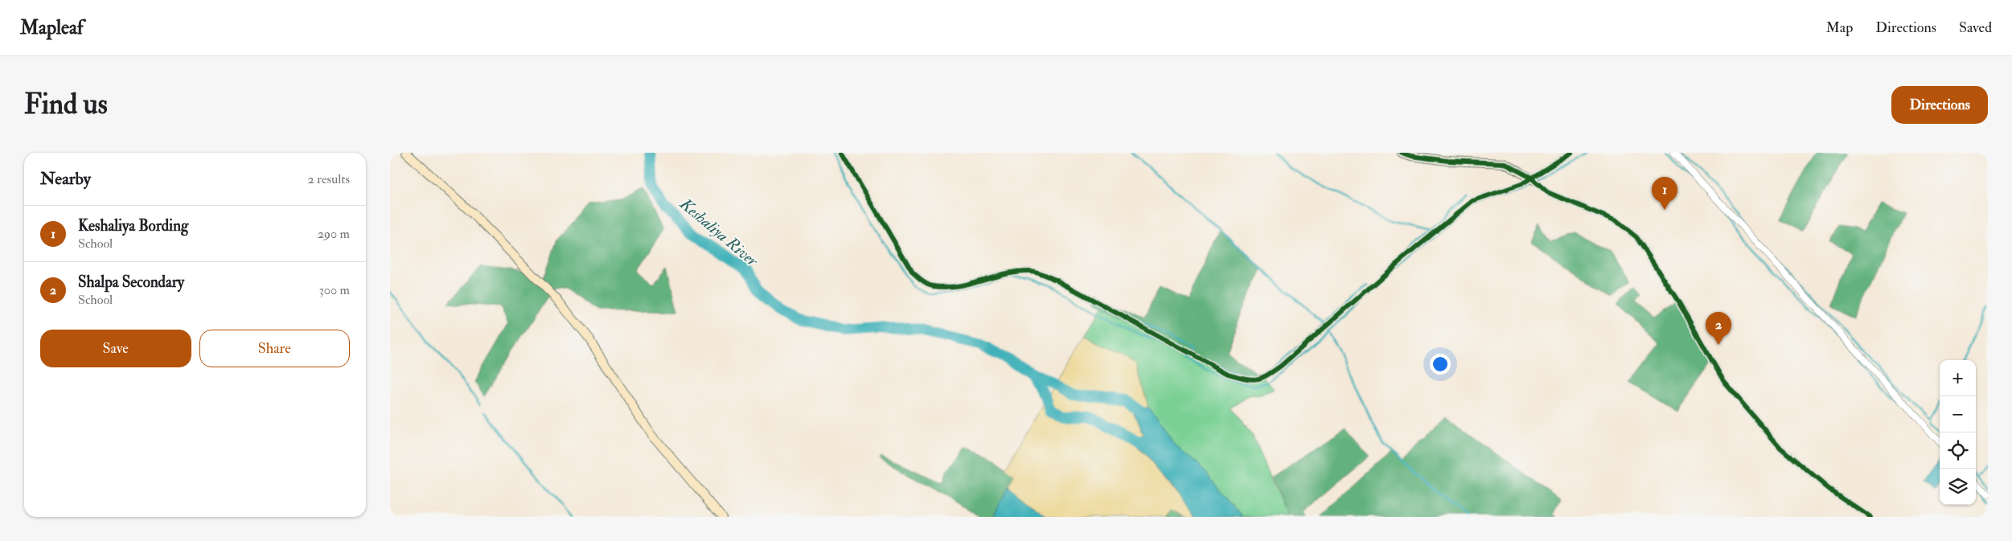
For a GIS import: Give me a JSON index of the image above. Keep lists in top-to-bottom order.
{
  "water": ["Keshaliya River"],
  "page": {
    "header": "Mapleaf",
    "nav": ["Map", "Directions", "Saved"],
    "buttons": [
      "Directions",
      ["Save", "Share"]
    ],
    "title": "Find us",
    "heading": ["Nearby", "2 results"],
    "pins": ["1", "2"],
    "list": [
      {
        "mark": "1",
        "name": "Keshaliya Bording",
        "note": "School",
        "value": "290 m"
      },
      {
        "mark": "2",
        "name": "Shalpa Secondary",
        "note": "School",
        "value": "300 m"
      }
    ],
    "map_buttons": ["+", "−"]
  }
}
